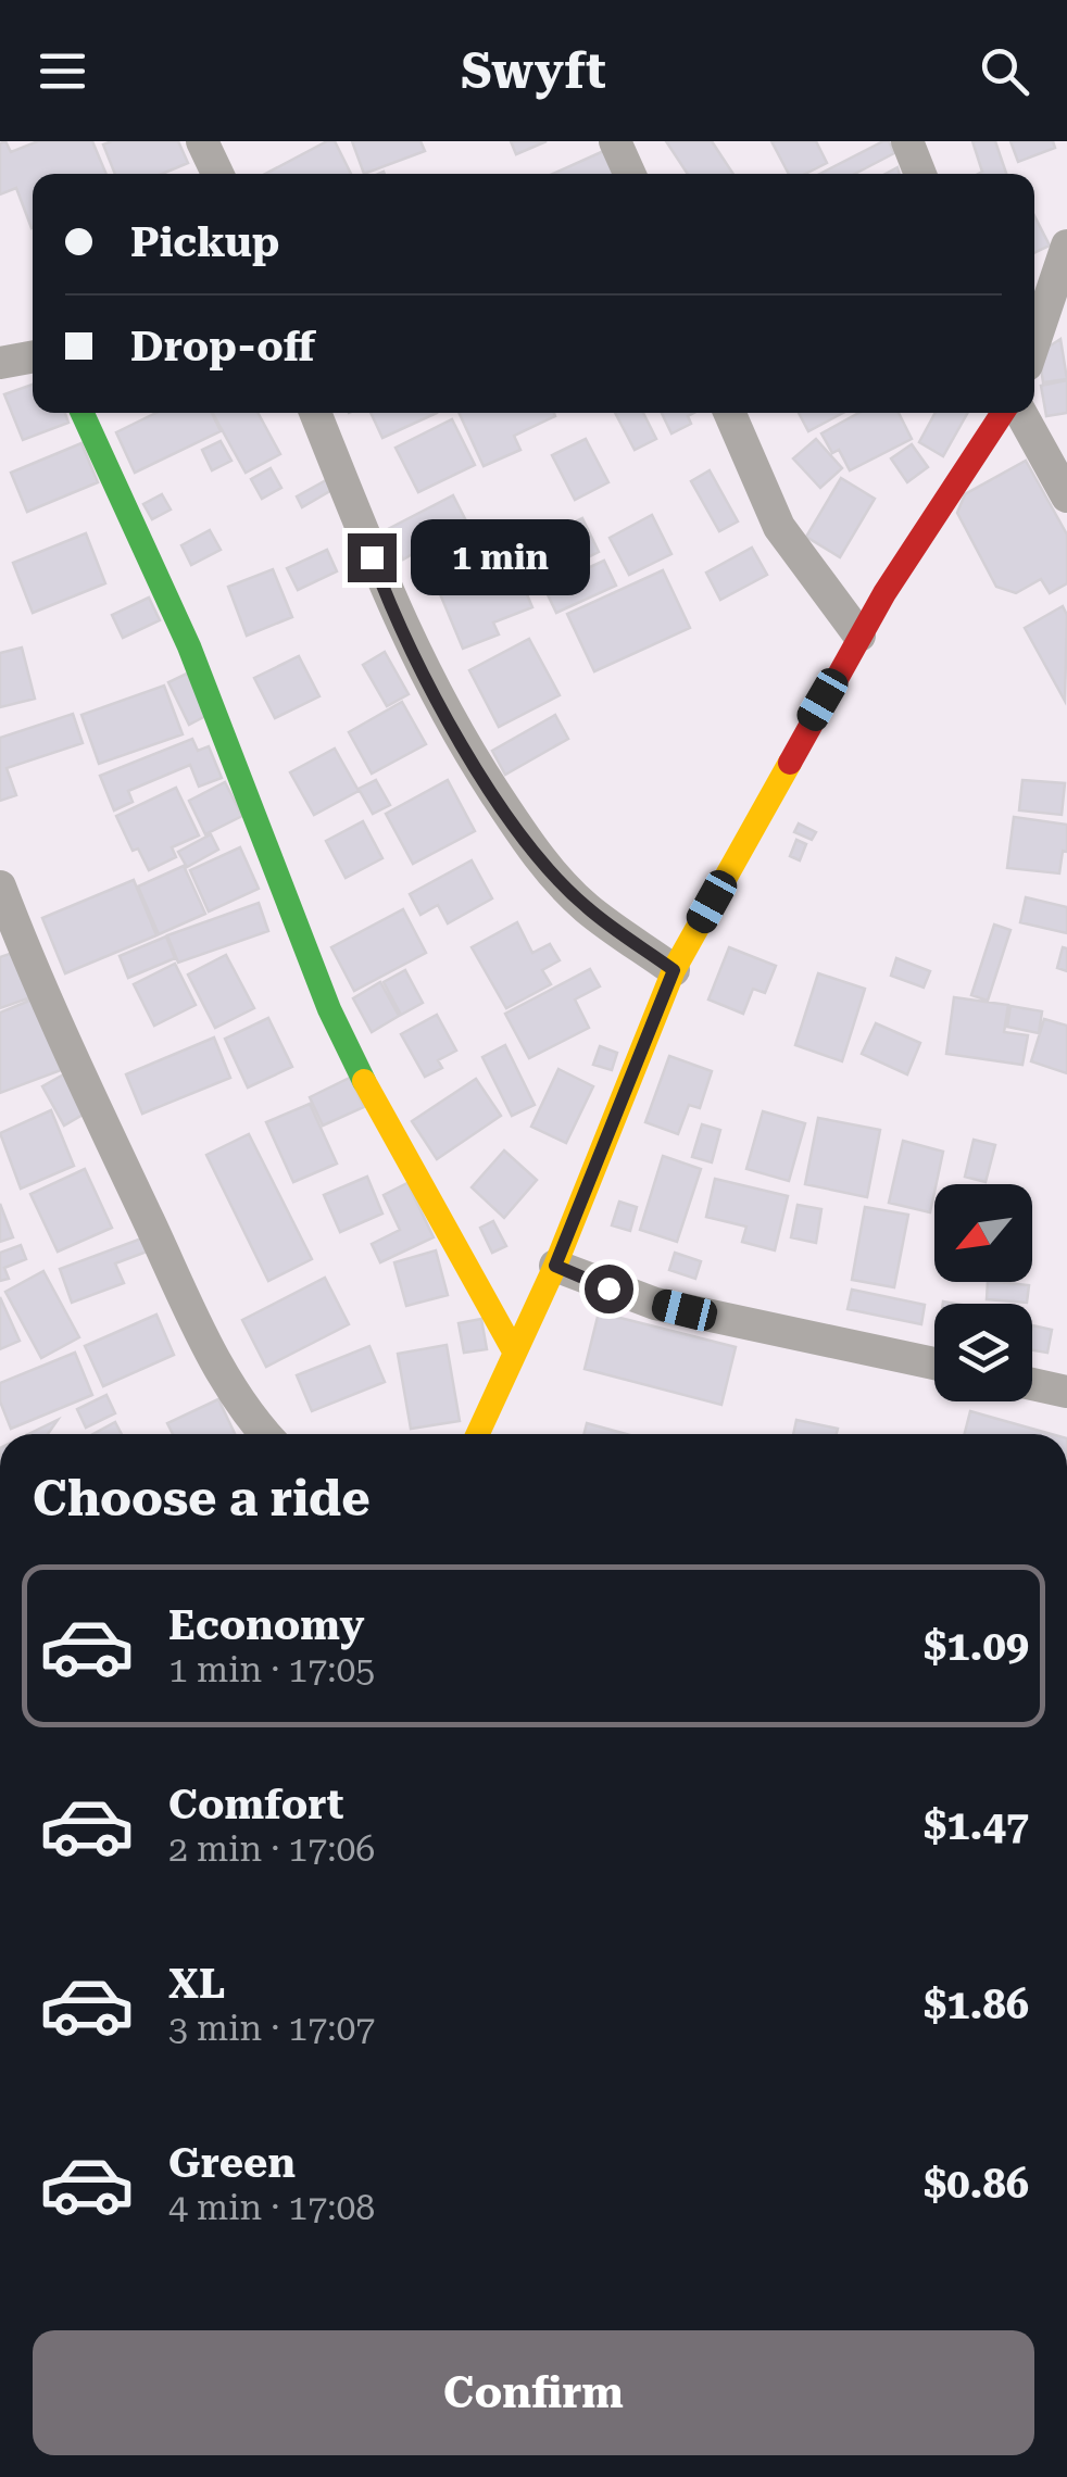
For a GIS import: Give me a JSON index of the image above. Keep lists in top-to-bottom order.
{
  "north": "bottom left",
  "page": {
    "header": "Swyft",
    "banner": ["Pickup", "Drop-off"],
    "bubble": "1 min",
    "heading": "Choose a ride",
    "list": [
      {
        "name": "Economy",
        "note": "1 min · 17:05",
        "value": "$1.09"
      },
      {
        "name": "Comfort",
        "note": "2 min · 17:06",
        "value": "$1.47"
      },
      {
        "name": "XL",
        "note": "3 min · 17:07",
        "value": "$1.86"
      },
      {
        "name": "Green",
        "note": "4 min · 17:08",
        "value": "$0.86"
      }
    ],
    "buttons": "Confirm"
  }
}
